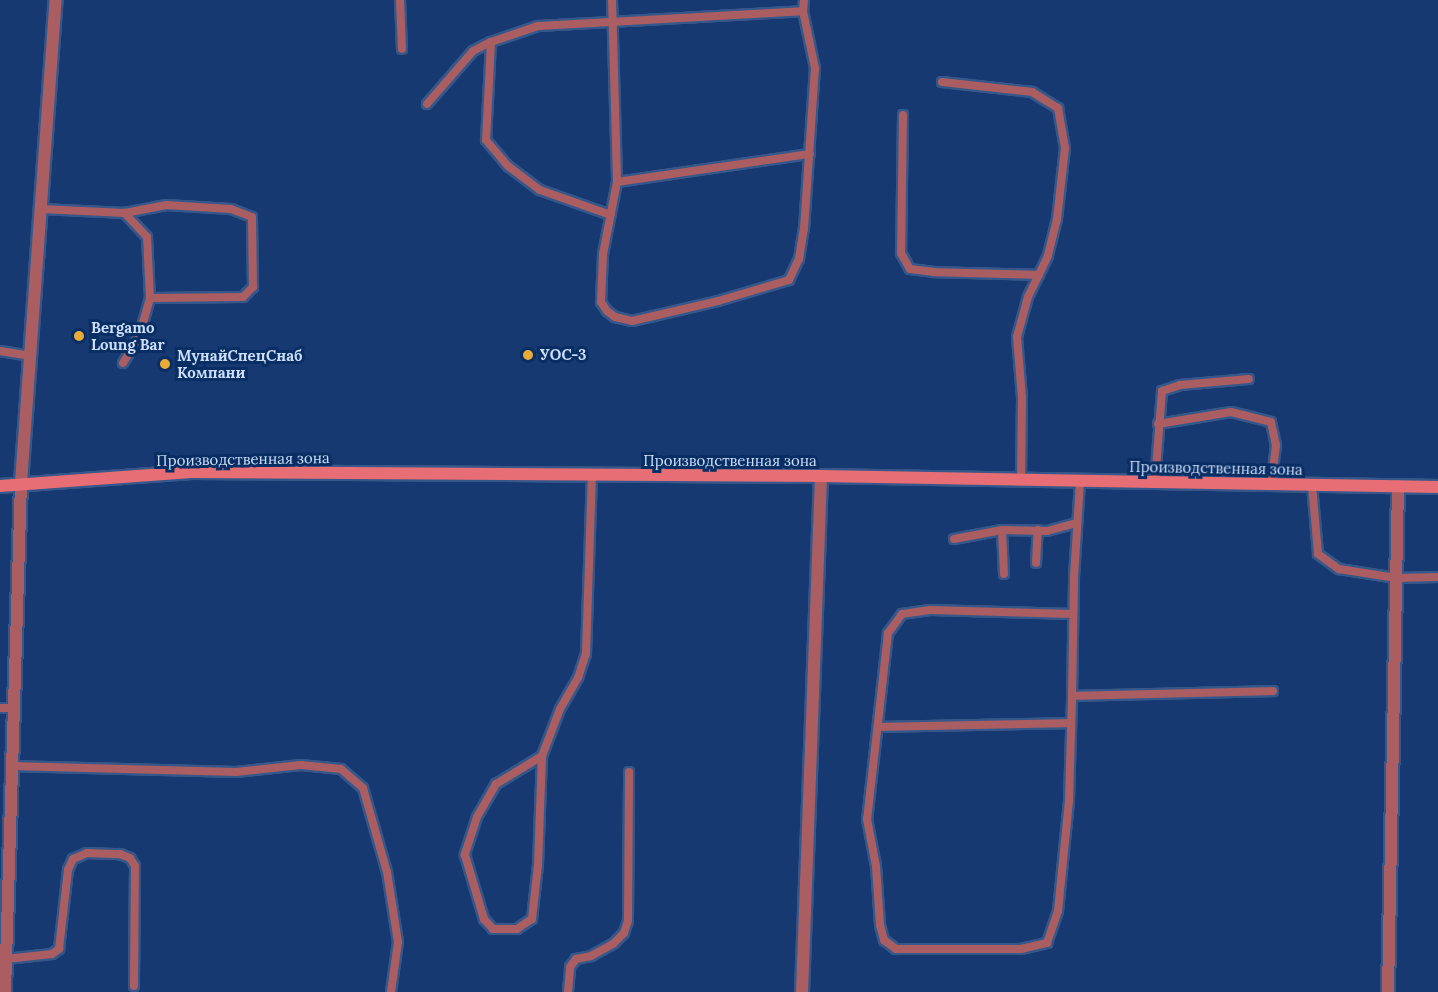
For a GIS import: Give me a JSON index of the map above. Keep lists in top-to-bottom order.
{
  "streets": {
    "main road": ["Производственная зона"]
  },
  "places": ["Bergamo Loung Bar", "УОС-3", "МунайСпецСнаб Компани"]
}
